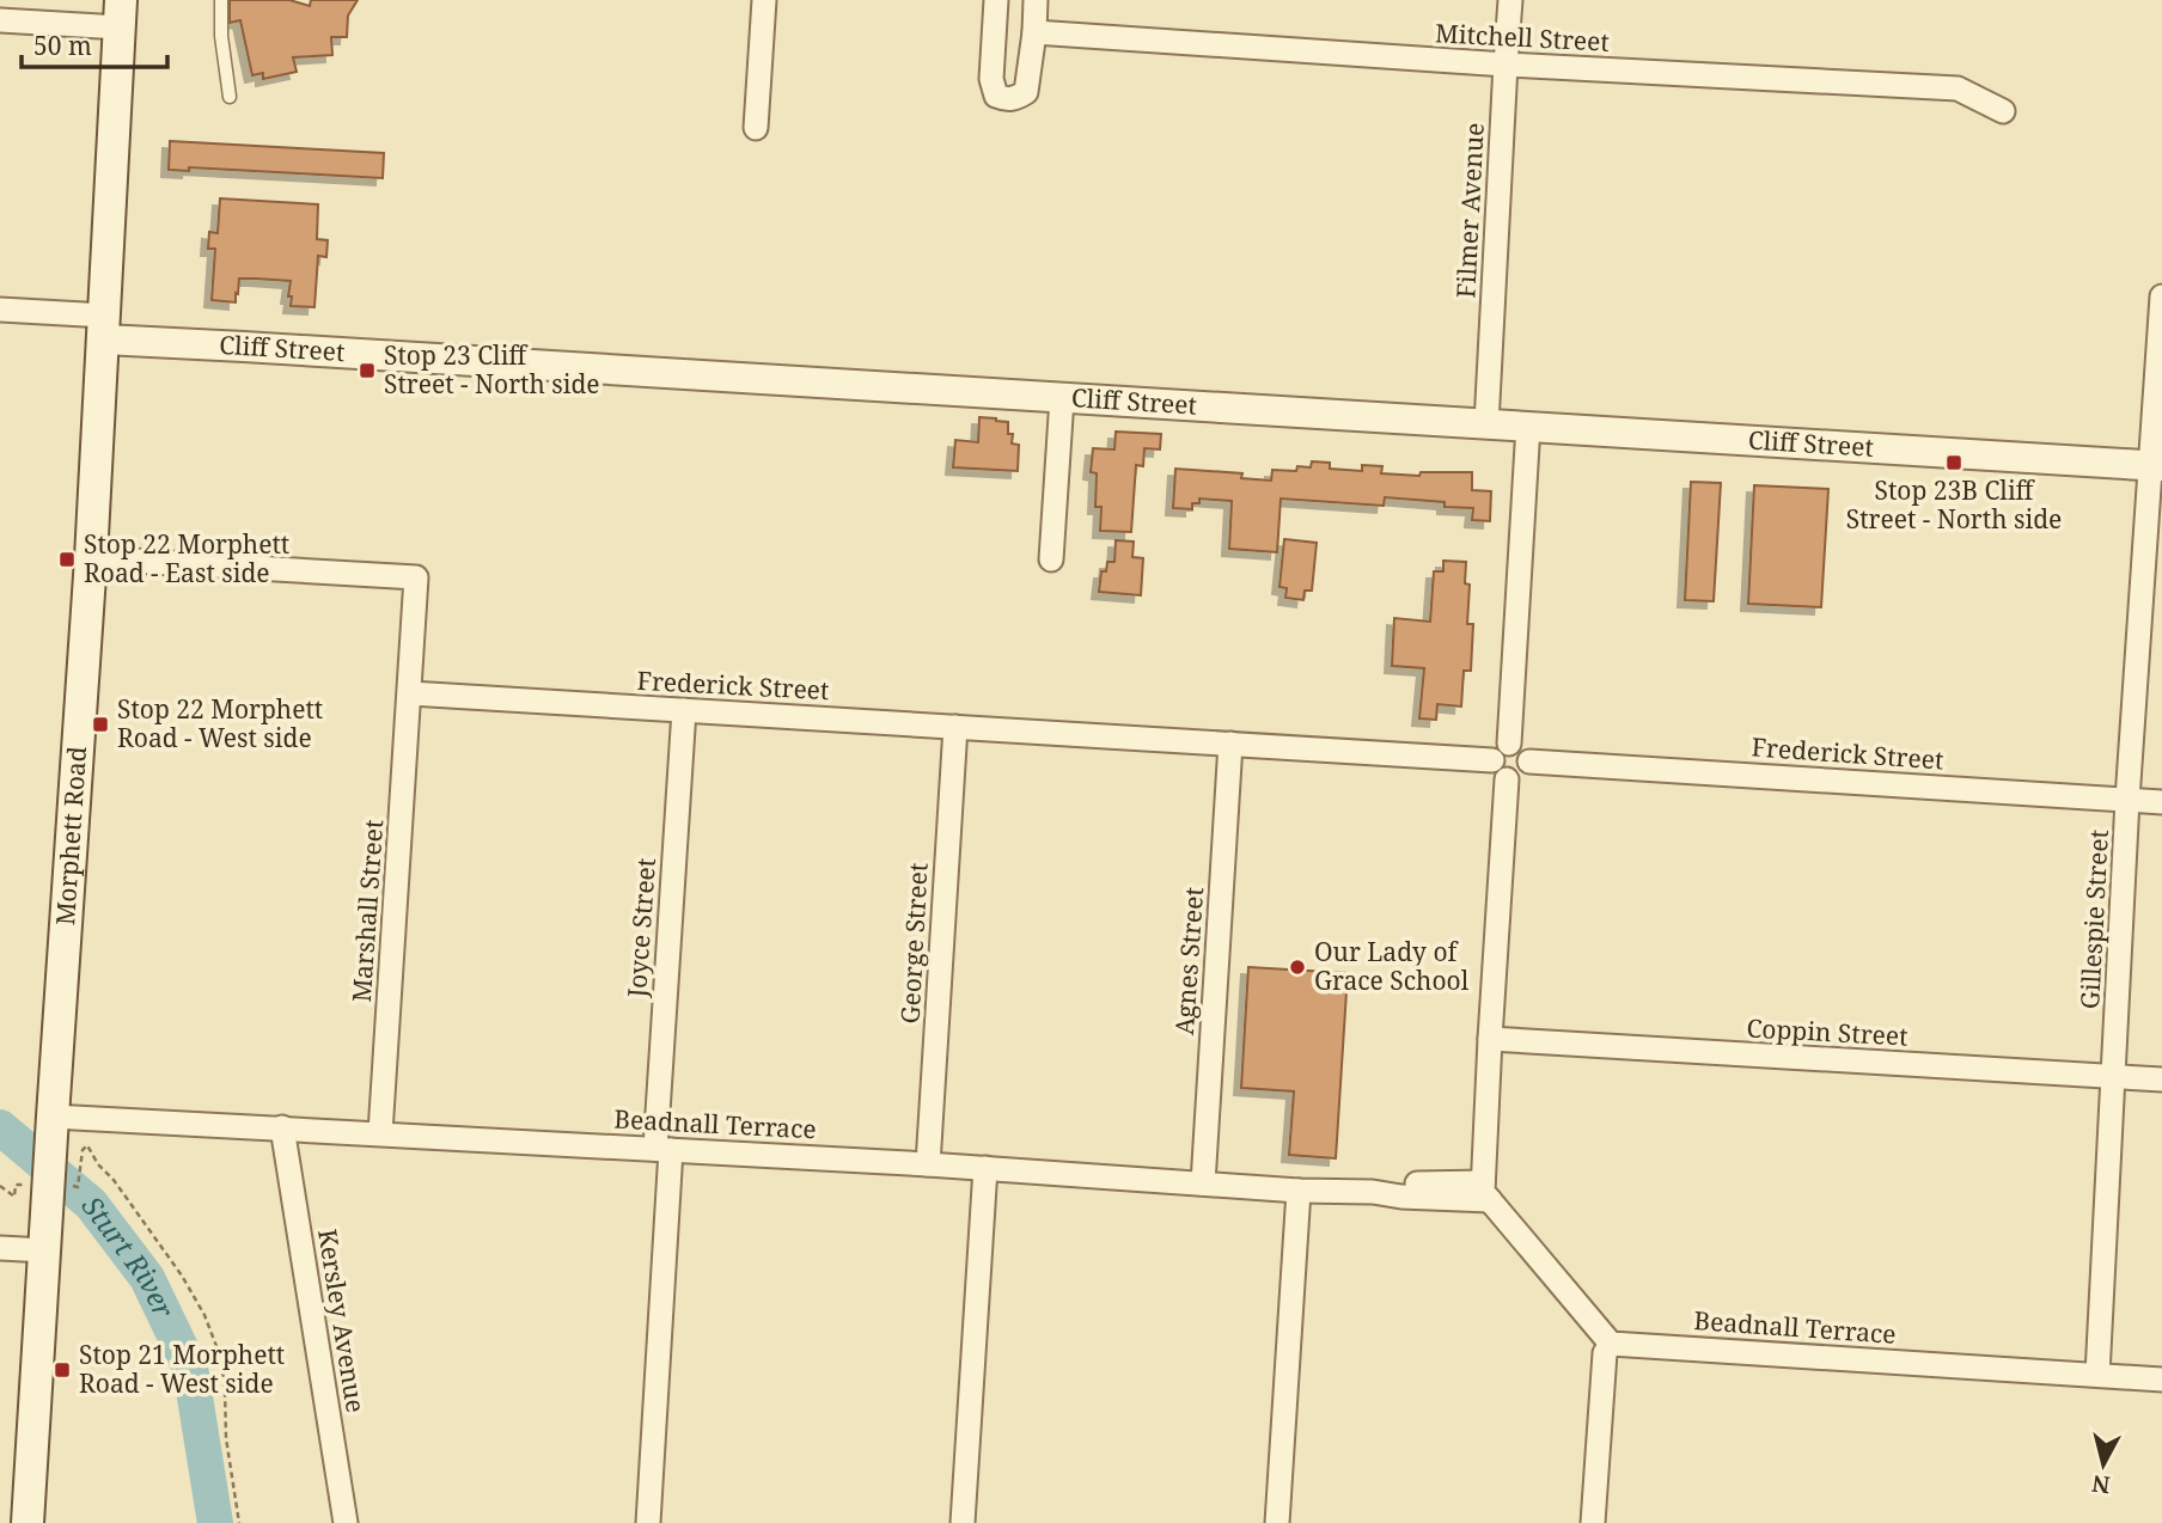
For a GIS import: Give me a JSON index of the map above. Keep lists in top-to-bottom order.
{
  "streets": {
    "main road": ["Morphett Road"],
    "street": [
      "Mitchell Street",
      "Filmer Avenue",
      "Cliff Street",
      "Frederick Street",
      "Marshall Street",
      "Gillespie Street",
      "Joyce Street",
      "George Street",
      "Agnes Street",
      "Coppin Street",
      "Beadnall Terrace",
      "Kersley Avenue"
    ]
  },
  "crossings": [
    ["Mitchell Street", "Filmer Avenue"],
    ["Filmer Avenue", "Cliff Street"],
    ["Cliff Street", "Morphett Road"],
    ["Cliff Street", "Gillespie Street"],
    ["Frederick Street", "Marshall Street"],
    ["Frederick Street", "Gillespie Street"],
    ["Frederick Street", "Joyce Street"],
    ["Frederick Street", "George Street"],
    ["Frederick Street", "Agnes Street"],
    ["Morphett Road", "Beadnall Terrace"],
    ["Marshall Street", "Beadnall Terrace"],
    ["Gillespie Street", "Coppin Street"],
    ["Gillespie Street", "Beadnall Terrace"],
    ["Joyce Street", "Beadnall Terrace"],
    ["George Street", "Beadnall Terrace"],
    ["Agnes Street", "Beadnall Terrace"],
    ["Beadnall Terrace", "Kersley Avenue"]
  ],
  "water": ["Sturt River"],
  "places": {
    "transit": [
      "Stop 23 Cliff Street - North side",
      "Stop 23B Cliff Street - North side",
      "Stop 22 Morphett Road - East side",
      "Stop 22 Morphett Road - West side",
      "Stop 21 Morphett Road - West side"
    ],
    "other": ["Our Lady of Grace School"]
  },
  "scale_bar": "50 m",
  "north": "bottom"
}
